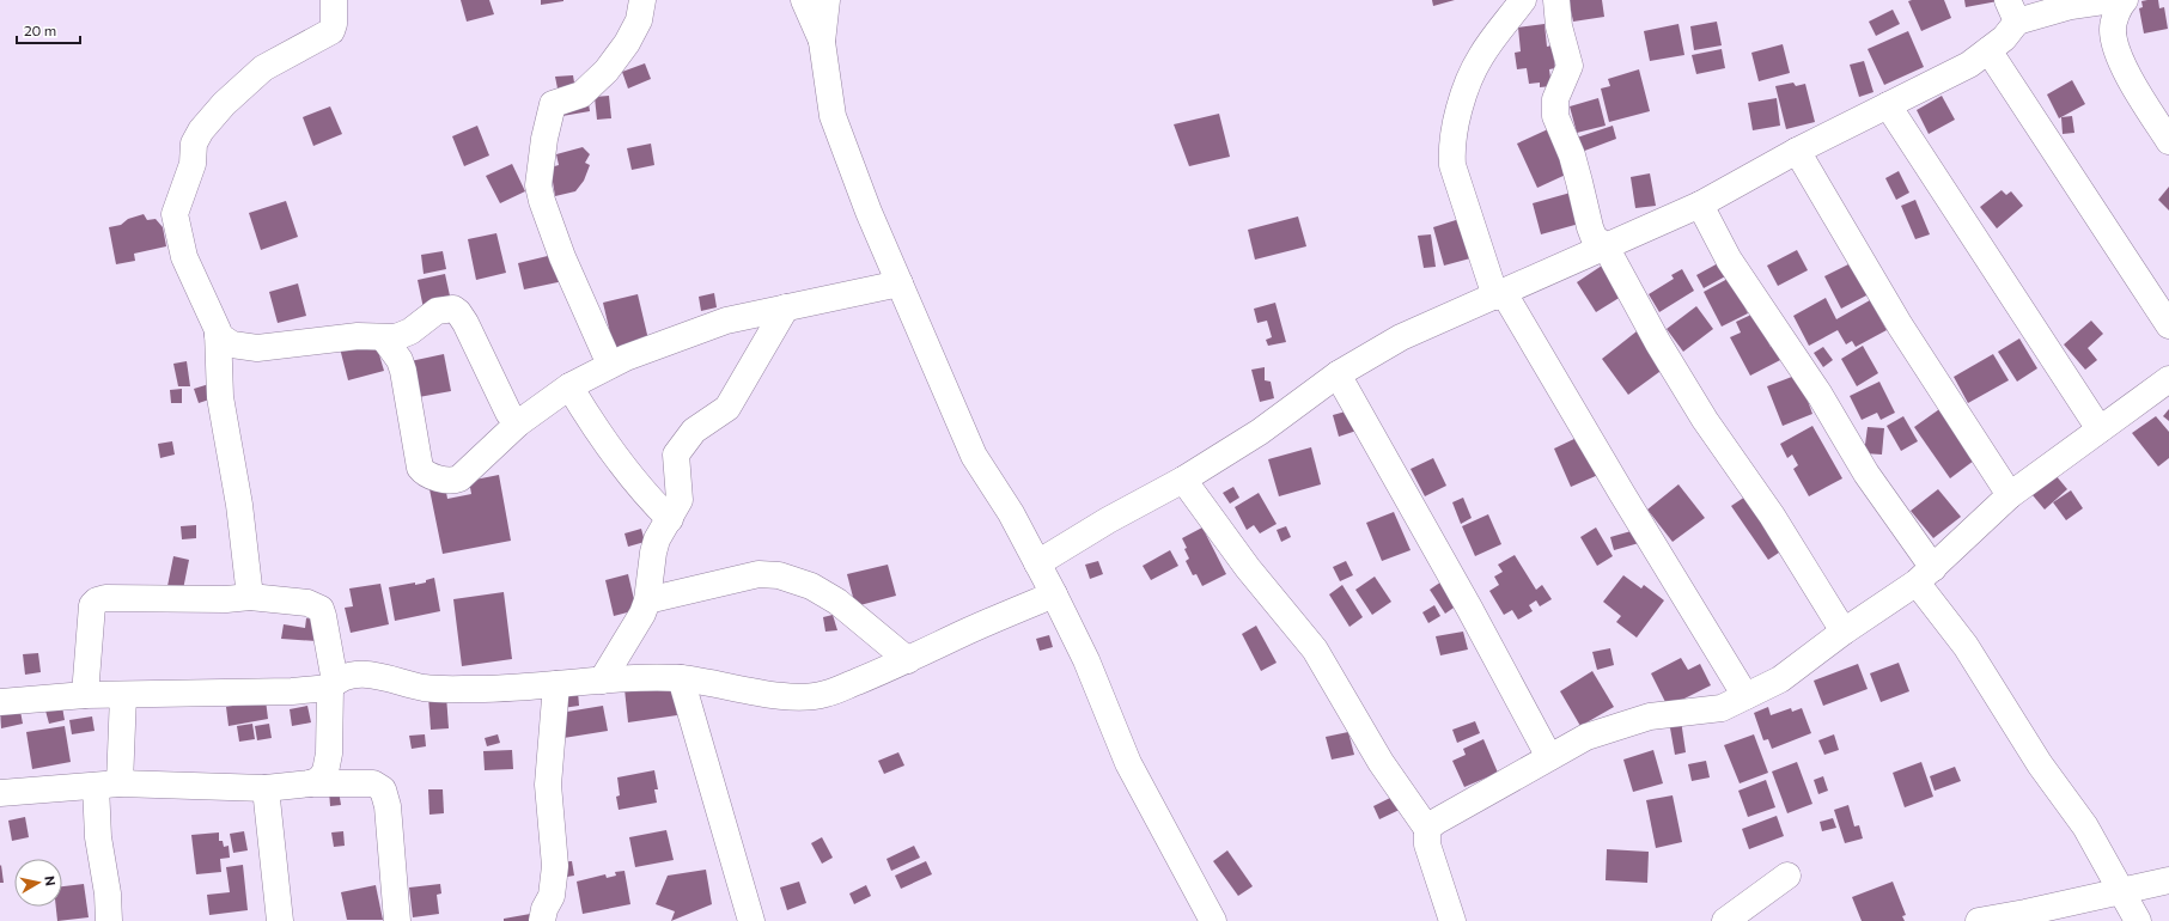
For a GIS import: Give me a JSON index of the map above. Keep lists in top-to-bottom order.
{
  "scale_bar": "20 m",
  "north": "right"
}
